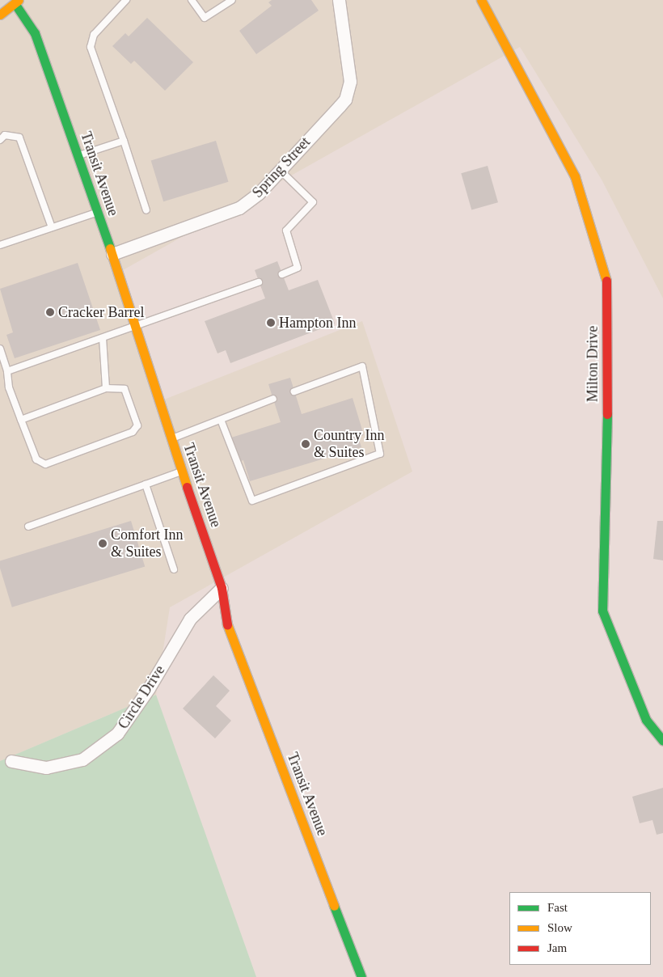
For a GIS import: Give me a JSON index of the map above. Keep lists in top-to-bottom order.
{
  "streets": {
    "street": [
      "Spring Street",
      "Transit Avenue",
      "Milton Drive",
      "Circle Drive"
    ]
  },
  "crossings": [
    ["Spring Street", "Transit Avenue"],
    ["Transit Avenue", "Circle Drive"]
  ],
  "places": [
    "Cracker Barrel",
    "Hampton Inn",
    "Country Inn & Suites",
    "Comfort Inn & Suites"
  ],
  "legend": ["Fast", "Slow", "Jam"]
}
